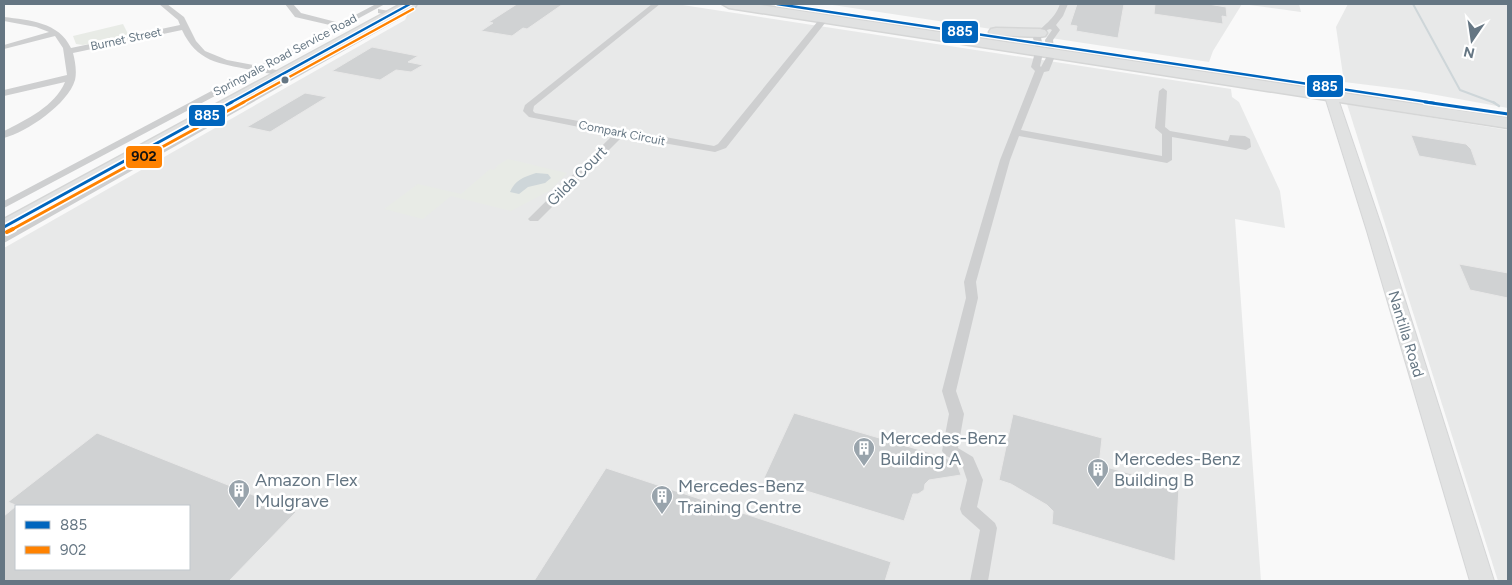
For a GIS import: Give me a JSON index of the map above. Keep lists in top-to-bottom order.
{
  "streets": {
    "street": [
      "Burnet Street",
      "Springvale Road Service Road",
      "Compark Circuit",
      "Gilda Court",
      "Nantilla Road"
    ]
  },
  "crossings": [
    ["Compark Circuit", "Gilda Court"]
  ],
  "places": {
    "building": [
      "Mercedes-Benz Building A",
      "Mercedes-Benz Building B",
      "Amazon Flex Mulgrave",
      "Mercedes-Benz Training Centre"
    ]
  },
  "lines": ["transit line 885", "transit line 902"],
  "legend": ["885", "902"],
  "north": "bottom"
}
